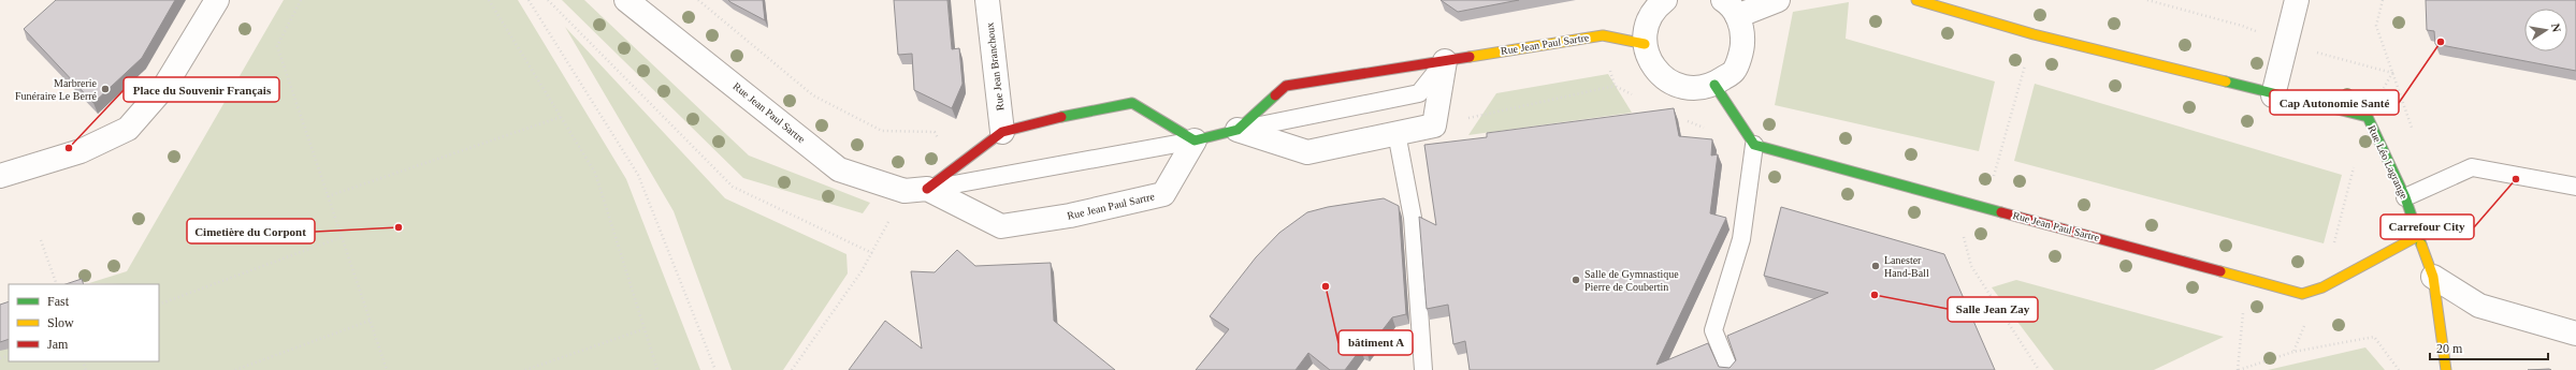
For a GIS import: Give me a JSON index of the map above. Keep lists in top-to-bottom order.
{
  "streets": {
    "street": ["Rue Jean Paul Sartre", "Rue Jean Branchoux", "Rue Léo Lagrange"]
  },
  "crossings": [
    ["Rue Jean Paul Sartre", "Rue Léo Lagrange"]
  ],
  "places": [
    "Cap Autonomie Santé",
    "Marbrerie Funéraire Le Berré",
    "Place du Souvenir Français",
    "Carrefour City",
    "Cimetière du Corpont",
    "Lanester Hand-Ball",
    "Salle de Gymnastique Pierre de Coubertin",
    "bâtiment A",
    "Salle Jean Zay"
  ],
  "legend": ["Fast", "Slow", "Jam"],
  "scale_bar": "20 m",
  "north": "right"
}
